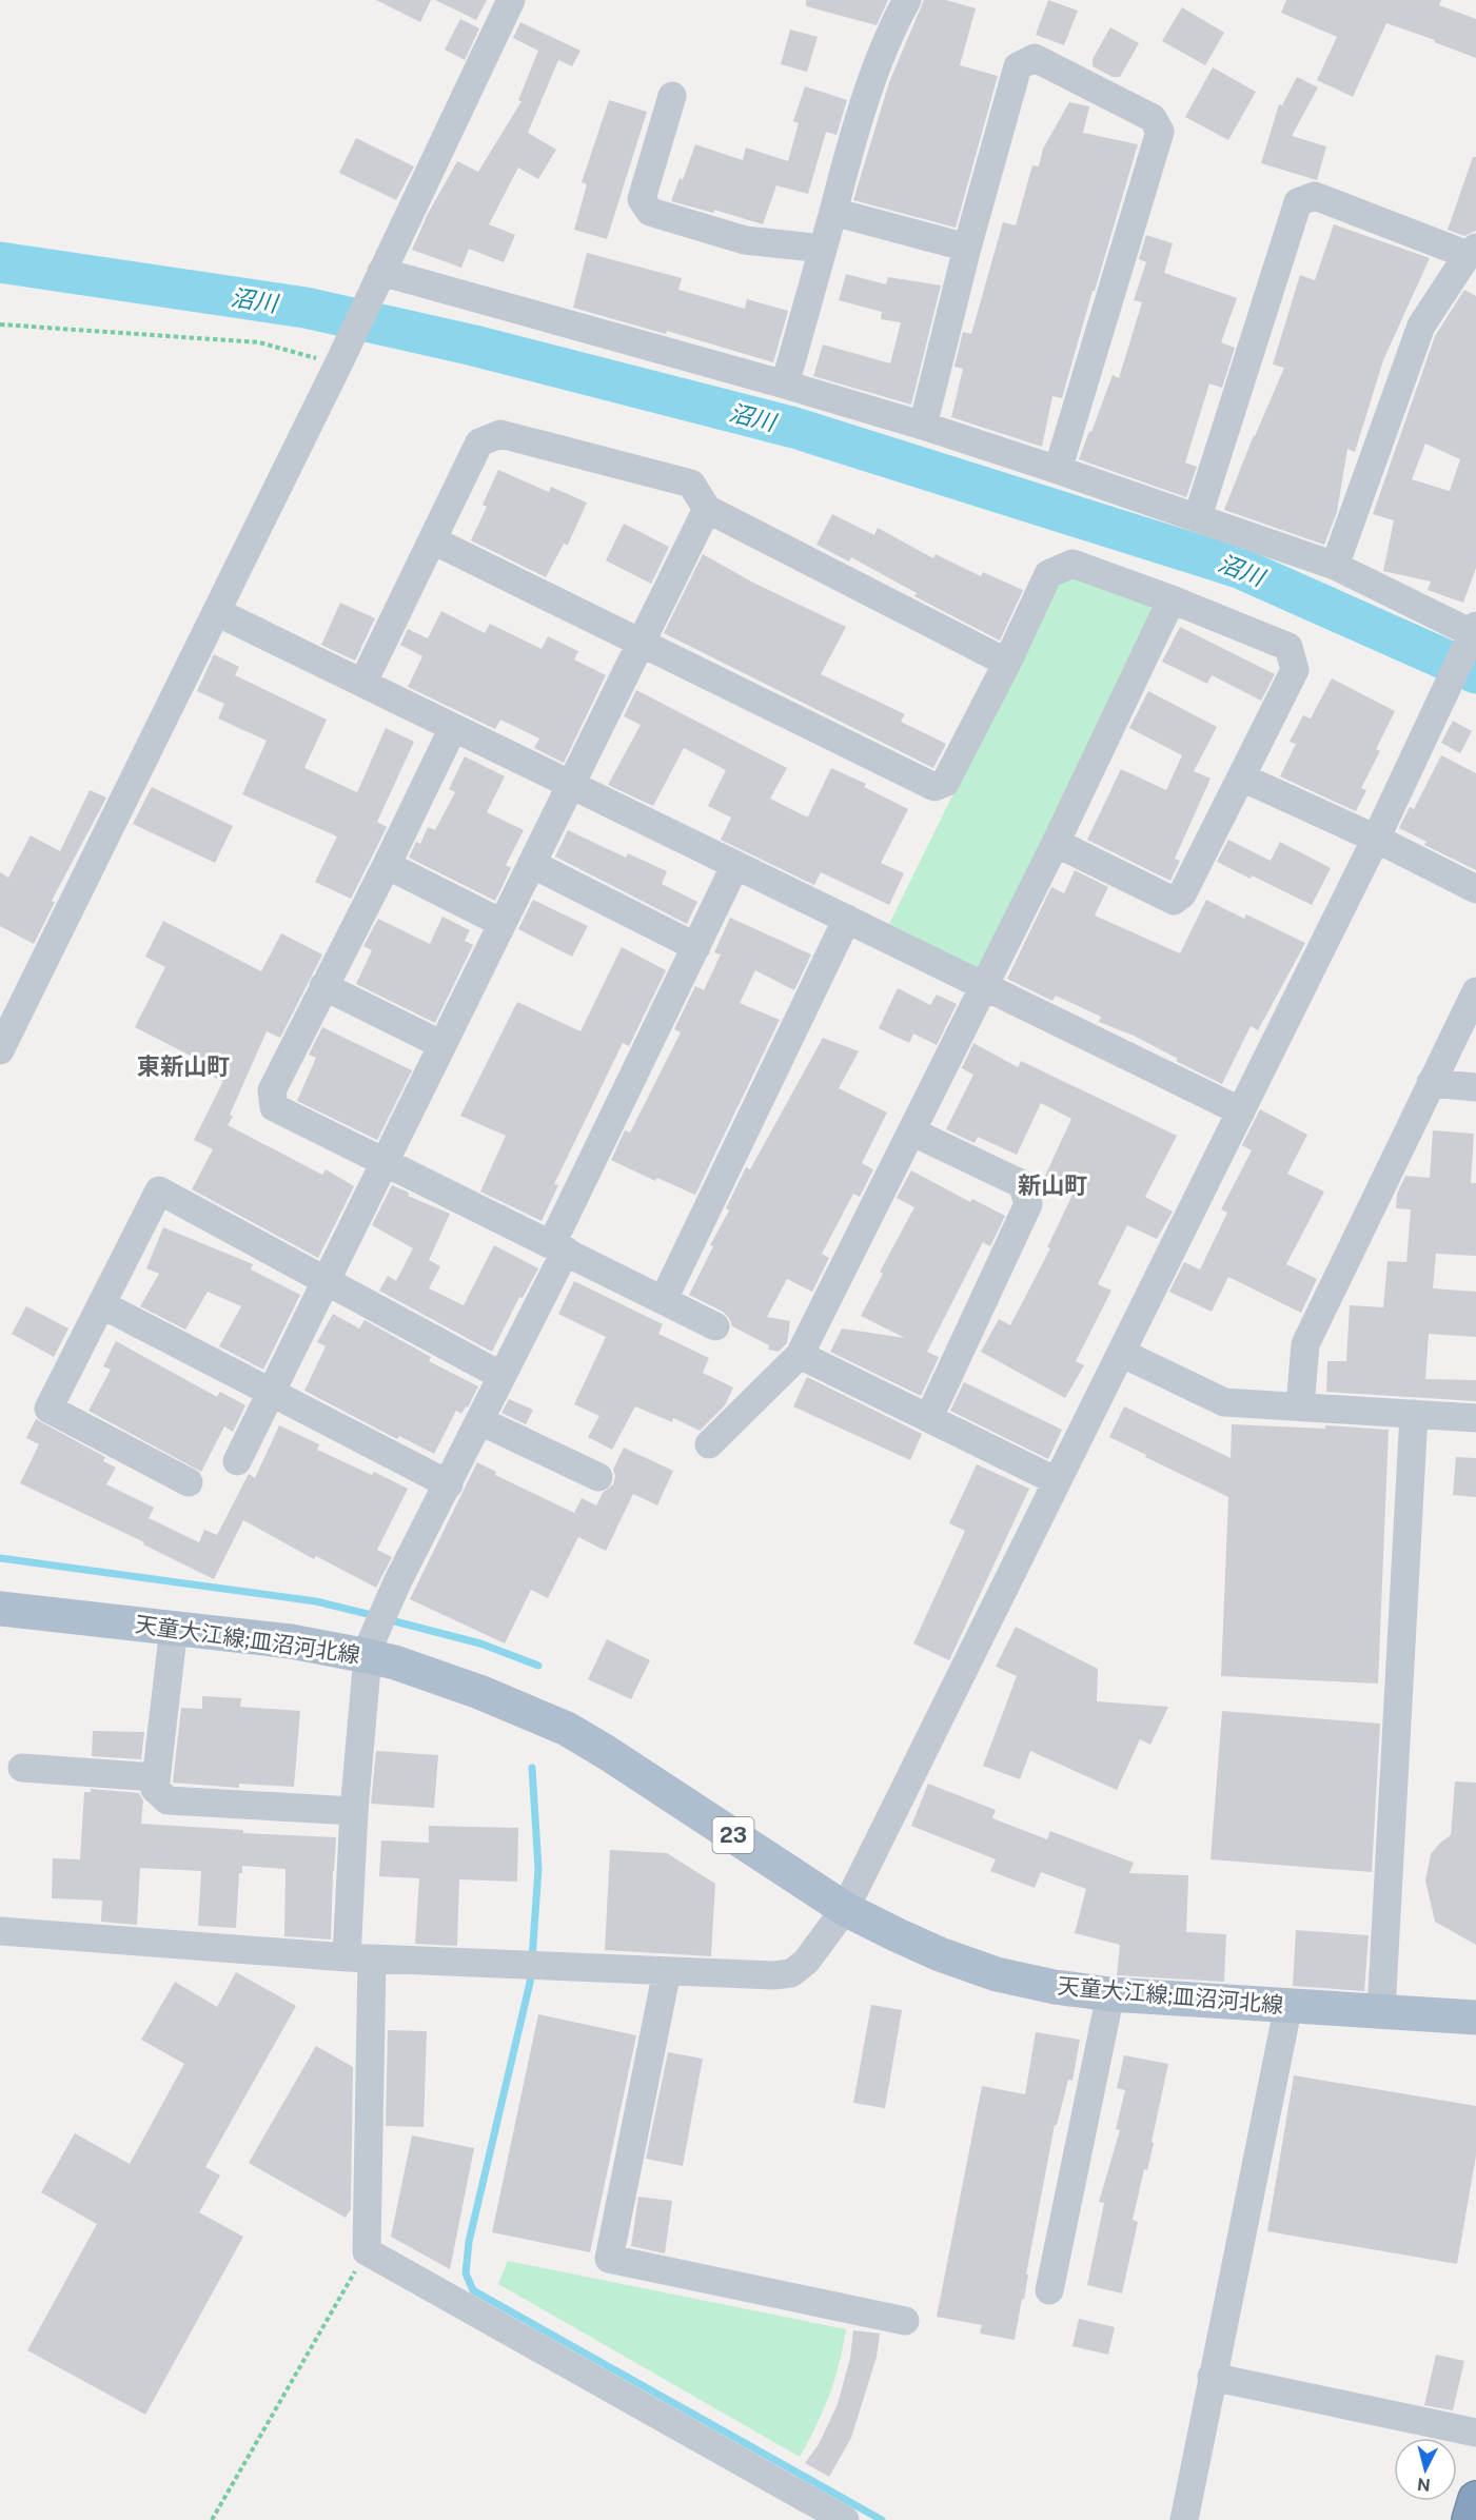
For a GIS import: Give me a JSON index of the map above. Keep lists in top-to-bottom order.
{
  "streets": {
    "main road": ["天童大江線;皿沼河北線", "23"]
  },
  "districts": ["東新山町", "新山町"],
  "water": ["沼川"],
  "north": "bottom"
}
